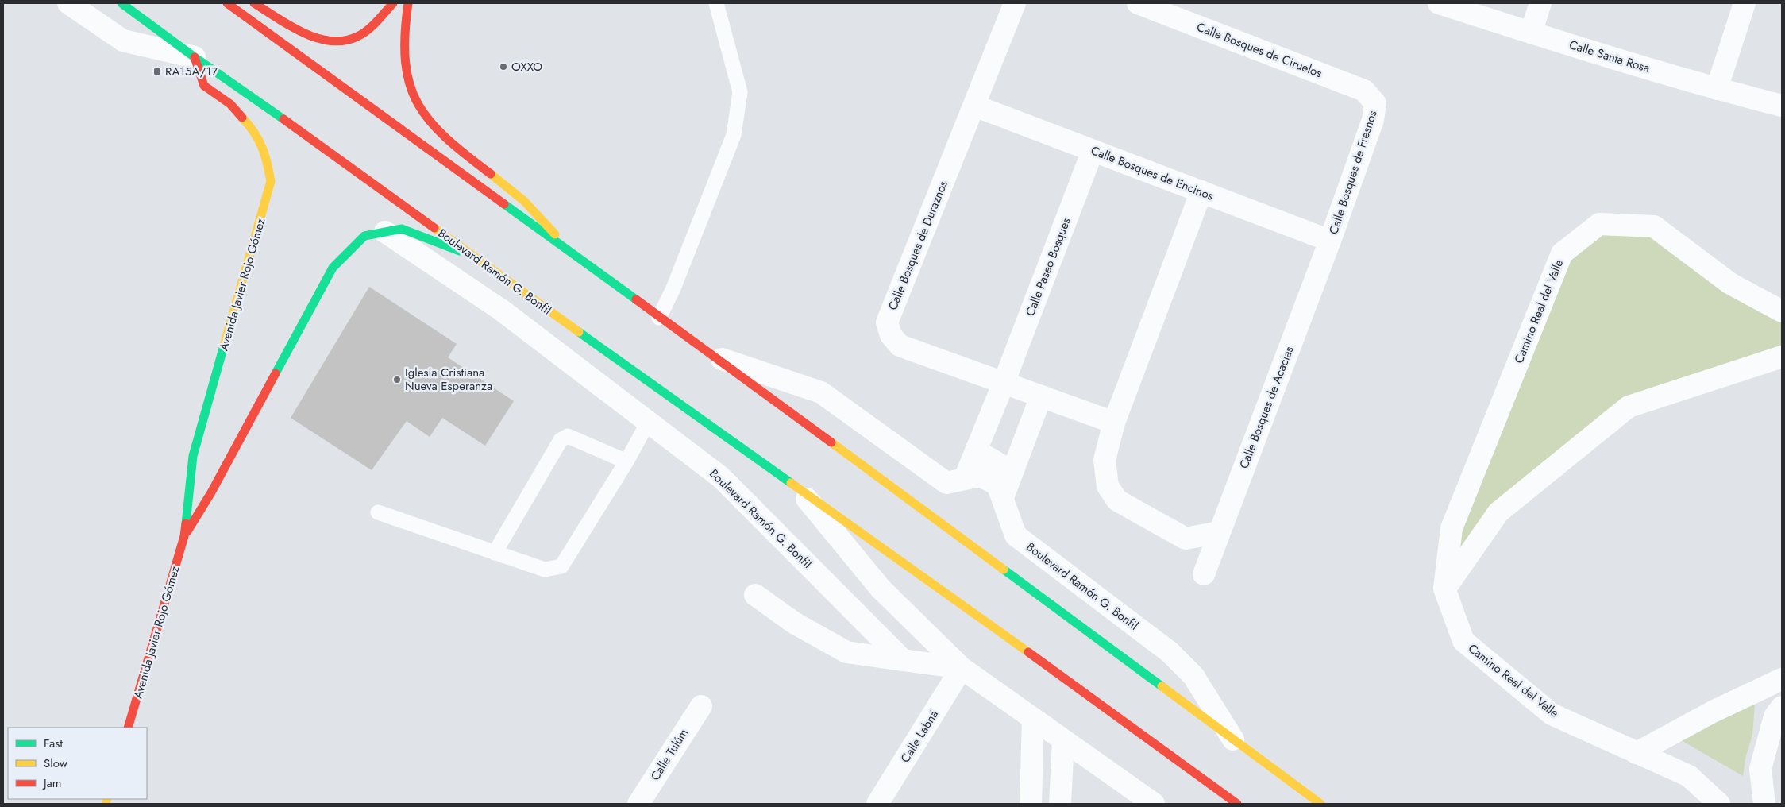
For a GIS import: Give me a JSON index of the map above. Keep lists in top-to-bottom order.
{
  "streets": {
    "main road": ["Boulevard Ramón G. Bonfil", "Avenida Javier Rojo Gómez"],
    "street": [
      "Calle Bosques de Ciruelos",
      "Calle Santa Rosa",
      "Calle Bosques de Fresnos",
      "Calle Bosques de Encinos",
      "Calle Bosques de Duraznos",
      "Calle Paseo Bosques",
      "Camino Real del Valle",
      "Calle Bosques de Acacias",
      "Calle Labná",
      "Calle Tulúm"
    ]
  },
  "crossings": [
    ["Calle Bosques de Ciruelos", "Calle Bosques de Fresnos"],
    ["Calle Bosques de Fresnos", "Calle Bosques de Encinos"],
    ["Calle Bosques de Fresnos", "Calle Bosques de Acacias"],
    ["Calle Bosques de Encinos", "Calle Bosques de Duraznos"],
    ["Calle Bosques de Encinos", "Calle Paseo Bosques"],
    ["Calle Bosques de Encinos", "Calle Bosques de Acacias"],
    ["Calle Bosques de Duraznos", "Calle Paseo Bosques"],
    ["Calle Paseo Bosques", "Boulevard Ramón G. Bonfil"],
    ["Boulevard Ramón G. Bonfil", "Avenida Javier Rojo Gómez"],
    ["Boulevard Ramón G. Bonfil", "Calle Labná"]
  ],
  "places": {
    "other": ["OXXO", "Iglesia Cristiana Nueva Esperanza"],
    "transit": ["RA15A/17"]
  },
  "legend": ["Fast", "Slow", "Jam"]
}
